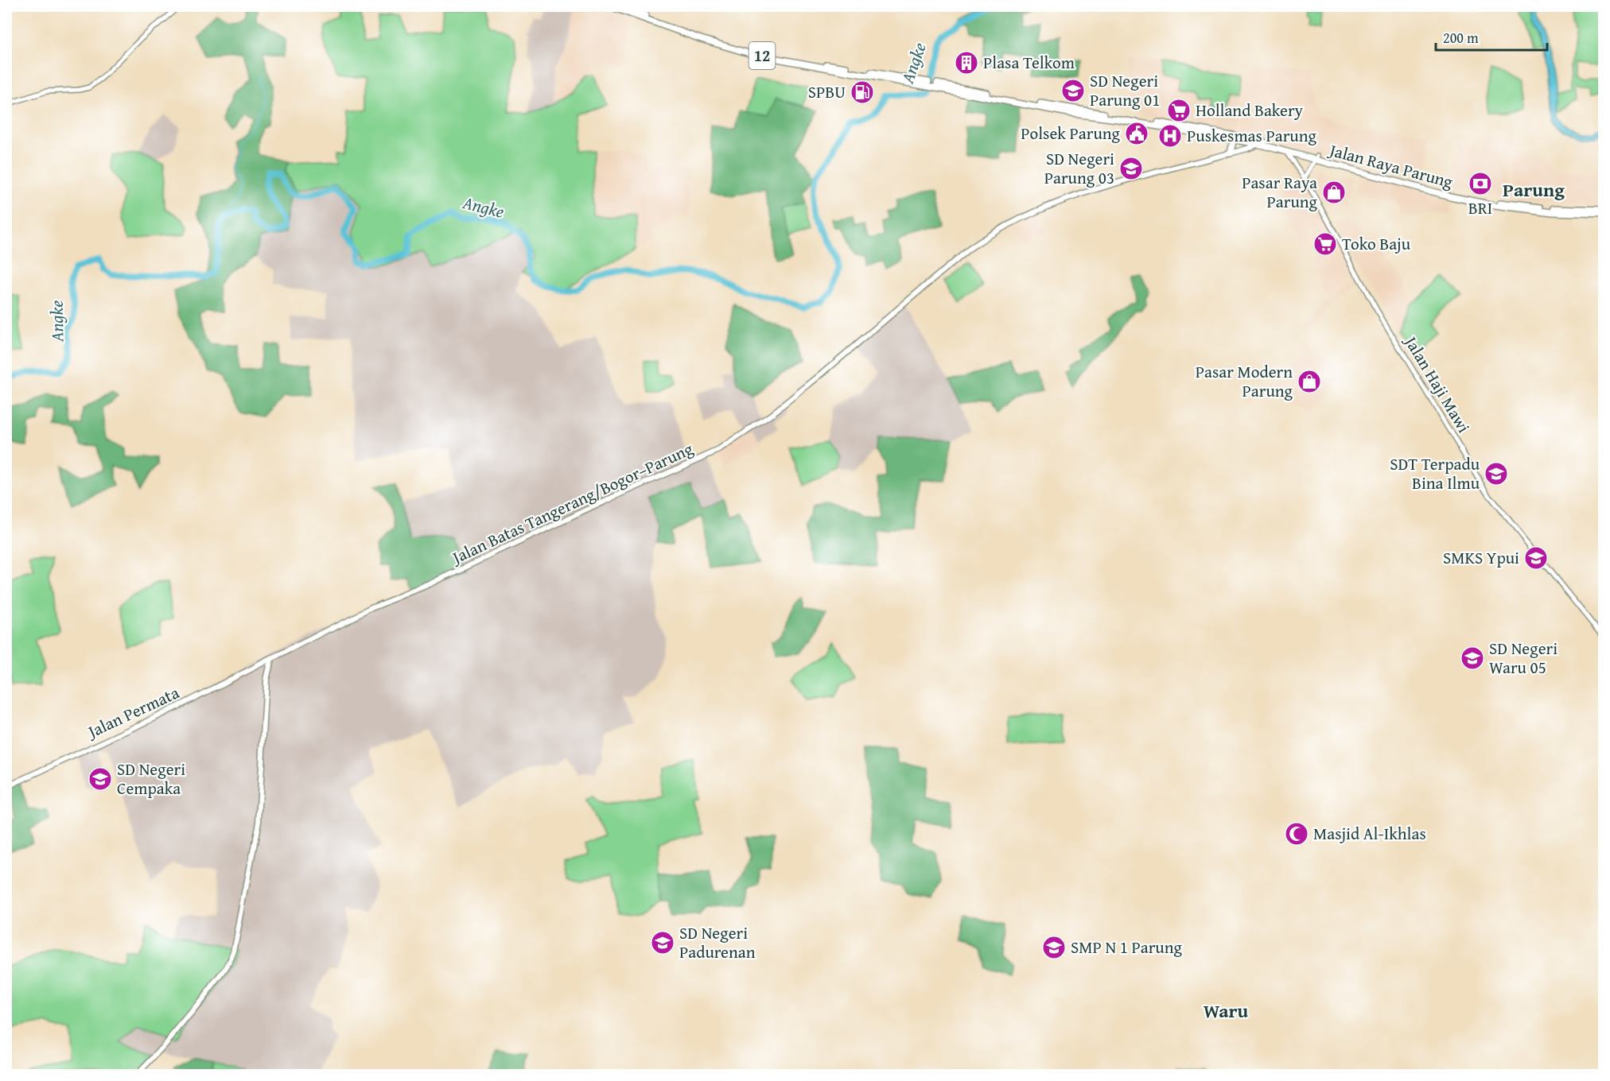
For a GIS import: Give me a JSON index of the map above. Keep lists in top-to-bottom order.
{
  "streets": {
    "highway": ["12", "Jalan Raya Parung"],
    "main road": ["Jalan Batas Tangerang/Bogor–Parung", "Jalan Permata"],
    "street": ["Jalan Haji Mawi"]
  },
  "crossings": [
    ["12", "Jalan Raya Parung"],
    ["Jalan Raya Parung", "Jalan Haji Mawi"],
    ["Jalan Raya Parung", "Jalan Batas Tangerang/Bogor–Parung"],
    ["Jalan Batas Tangerang/Bogor–Parung", "Jalan Permata"]
  ],
  "districts": ["Parung", "Waru"],
  "water": ["Angke"],
  "places": {
    "building": ["Plasa Telkom"],
    "school or university": [
      "SD Negeri Parung 01",
      "SD Negeri Parung 03",
      "SDT Terpadu Bina Ilmu",
      "SMKS Ypui",
      "SD Negeri Waru 05",
      "SD Negeri Cempaka",
      "SD Negeri Padurenan",
      "SMP N 1 Parung"
    ],
    "fuel station": ["SPBU"],
    "supermarket": ["Holland Bakery", "Toko Baju"],
    "public building": ["Polsek Parung"],
    "hospital": ["Puskesmas Parung"],
    "bank": ["BRI"],
    "shop": ["Pasar Raya Parung", "Pasar Modern Parung"],
    "mosque": ["Masjid Al-Ikhlas"]
  },
  "scale_bar": "200 m"
}
